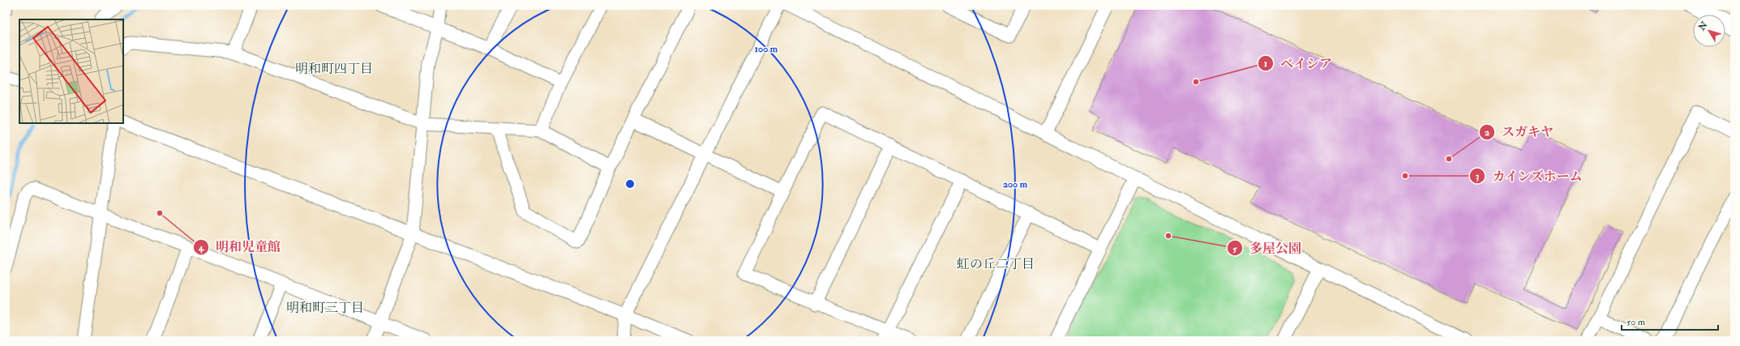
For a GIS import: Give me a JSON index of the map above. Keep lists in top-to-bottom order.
{
  "districts": ["明和町四丁目", "虹の丘二丁目", "明和町三丁目"],
  "places": [
    "ベイシア",
    "スガキヤ",
    "カインズホーム",
    "明和児童館",
    "多屋公園"
  ],
  "scale_bar": "50 m",
  "north": "top left",
  "rings": ["100 m", "200 m"]
}
